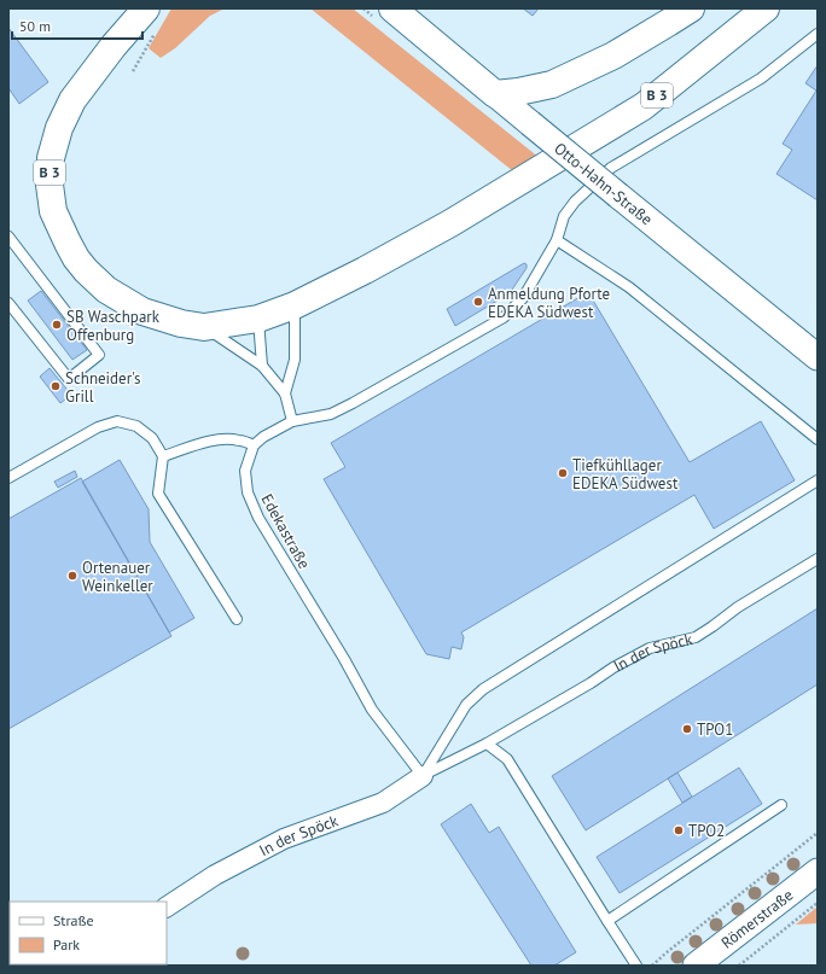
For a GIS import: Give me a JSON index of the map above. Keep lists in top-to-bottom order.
{
  "streets": {
    "main road": ["B 3", "Otto-Hahn-Straße"],
    "street": ["In der Spöck", "Römerstraße"],
    "lane": ["Edekastraße"]
  },
  "crossings": [
    ["Edekastraße", "In der Spöck"]
  ],
  "places": [
    "Anmeldung Pforte EDEKA Südwest",
    "SB Waschpark Offenburg",
    "Schneider's Grill",
    "Tiefkühllager EDEKA Südwest",
    "Ortenauer Weinkeller",
    "TPO1",
    "TPO2"
  ],
  "legend": ["Straße", "Park"],
  "scale_bar": "50 m"
}
